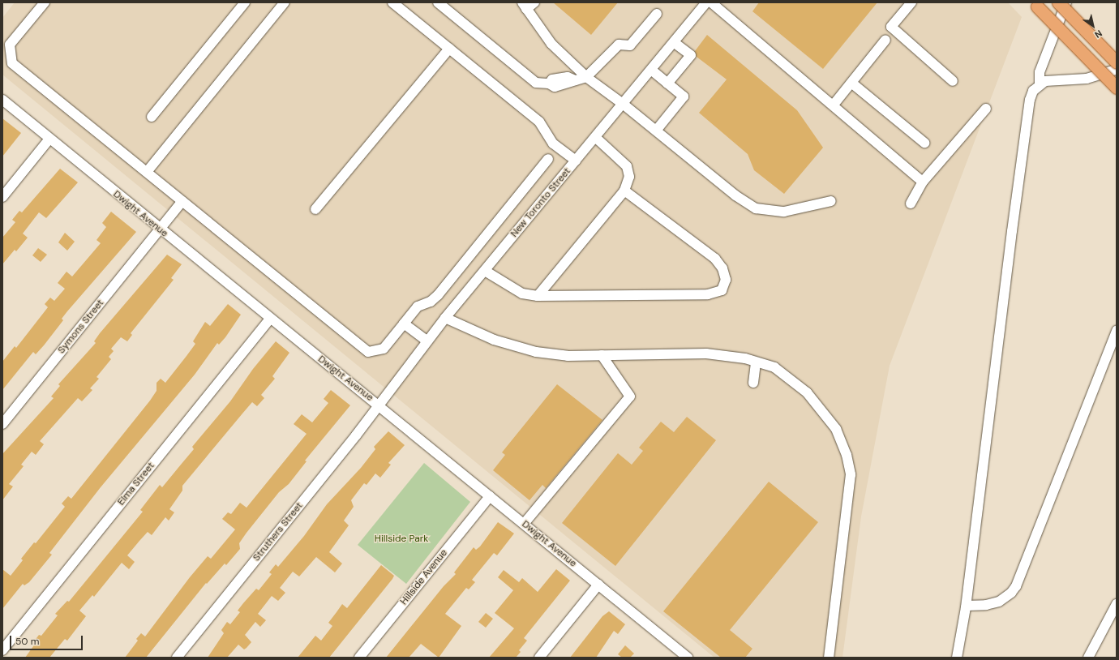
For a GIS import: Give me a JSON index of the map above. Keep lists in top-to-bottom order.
{
  "streets": {
    "street": [
      "New Toronto Street",
      "Dwight Avenue",
      "Symons Street",
      "Elma Street",
      "Struthers Street",
      "Hillside Avenue"
    ]
  },
  "crossings": [
    ["New Toronto Street", "Dwight Avenue"],
    ["New Toronto Street", "Struthers Street"],
    ["Dwight Avenue", "Symons Street"],
    ["Dwight Avenue", "Elma Street"],
    ["Dwight Avenue", "Struthers Street"],
    ["Dwight Avenue", "Hillside Avenue"]
  ],
  "parks": ["Hillside Park"],
  "scale_bar": "50 m",
  "north": "bottom right"
}
